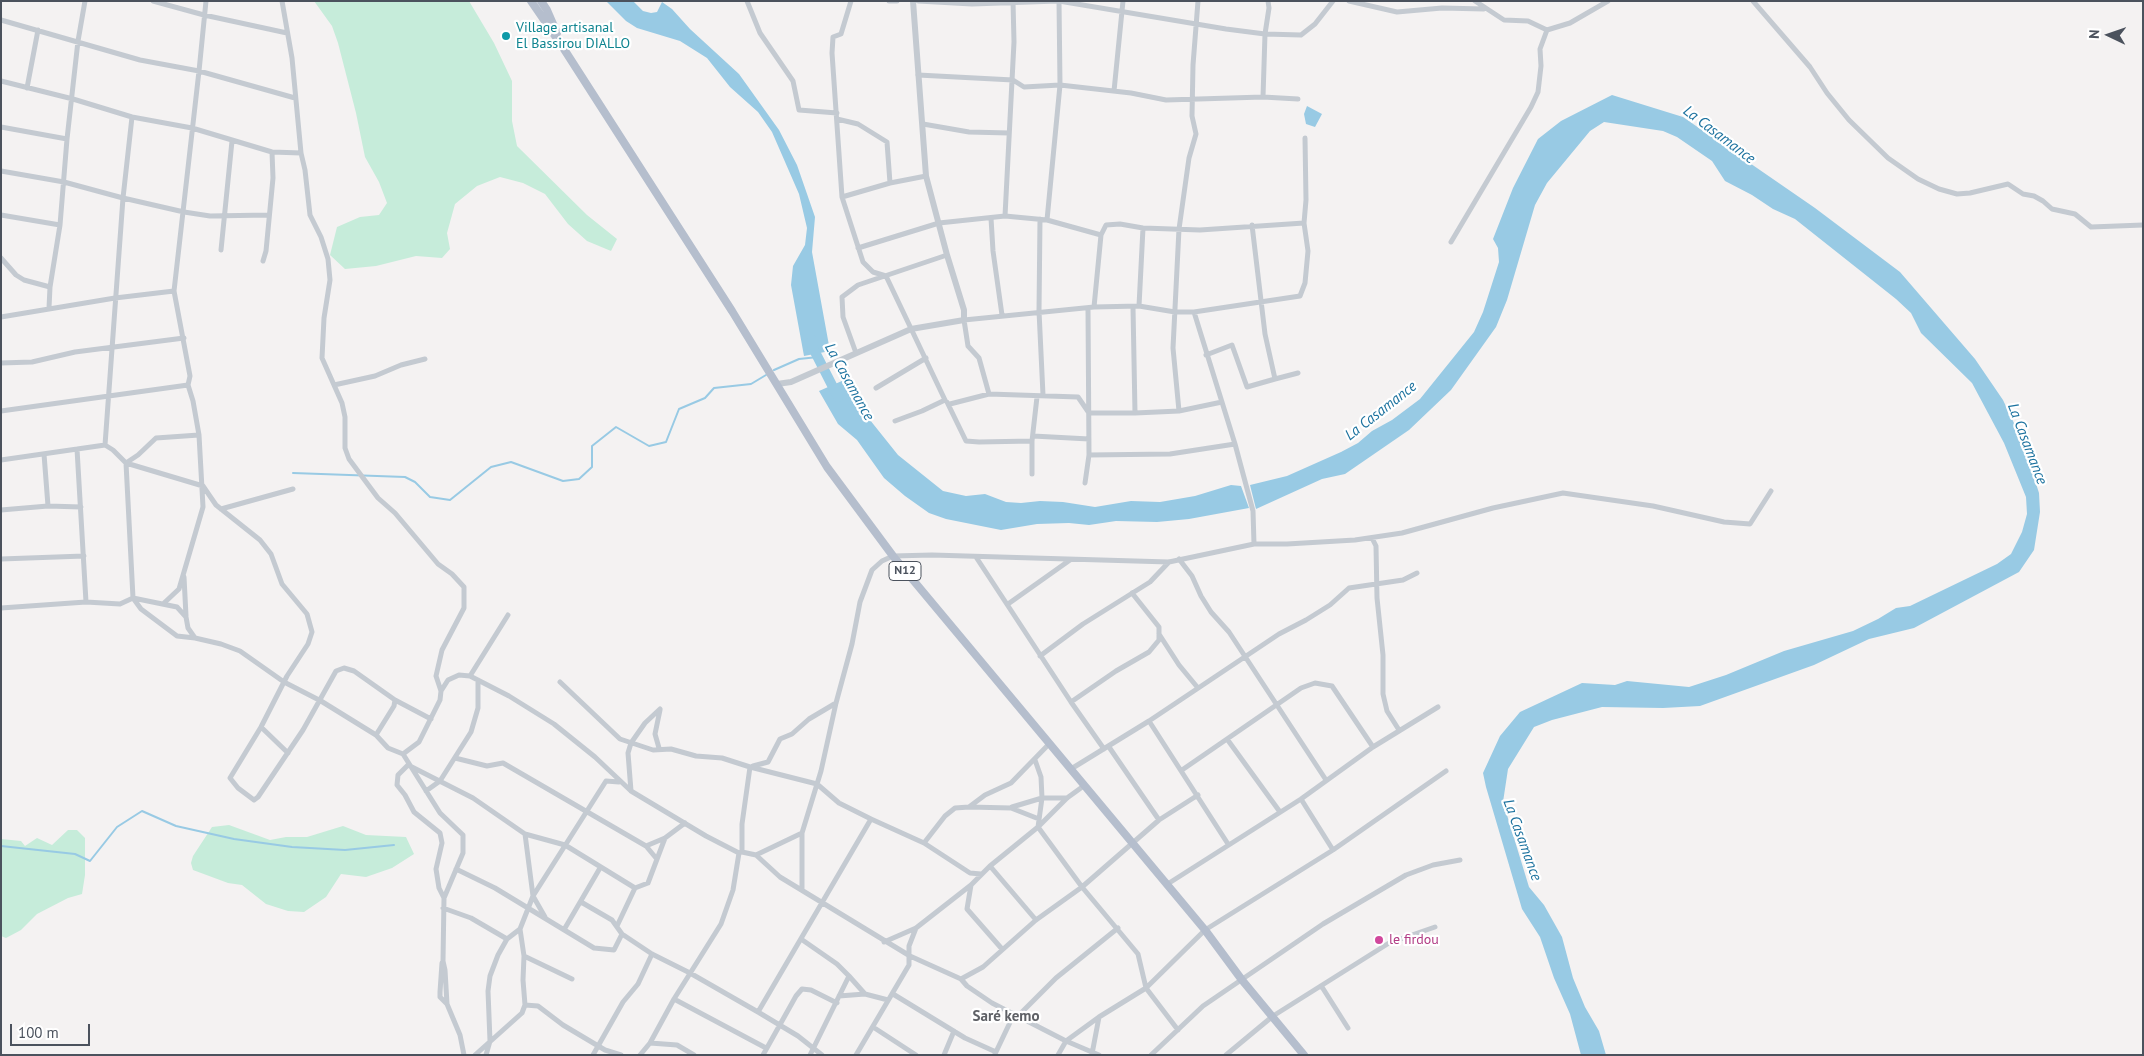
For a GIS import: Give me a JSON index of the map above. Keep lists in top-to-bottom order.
{
  "streets": {
    "main road": ["N12"]
  },
  "districts": ["Saré kemo"],
  "water": ["La Casamance"],
  "places": ["Village artisanal El Bassirou DIALLO", "le firdou"],
  "scale_bar": "100 m",
  "north": "left"
}
